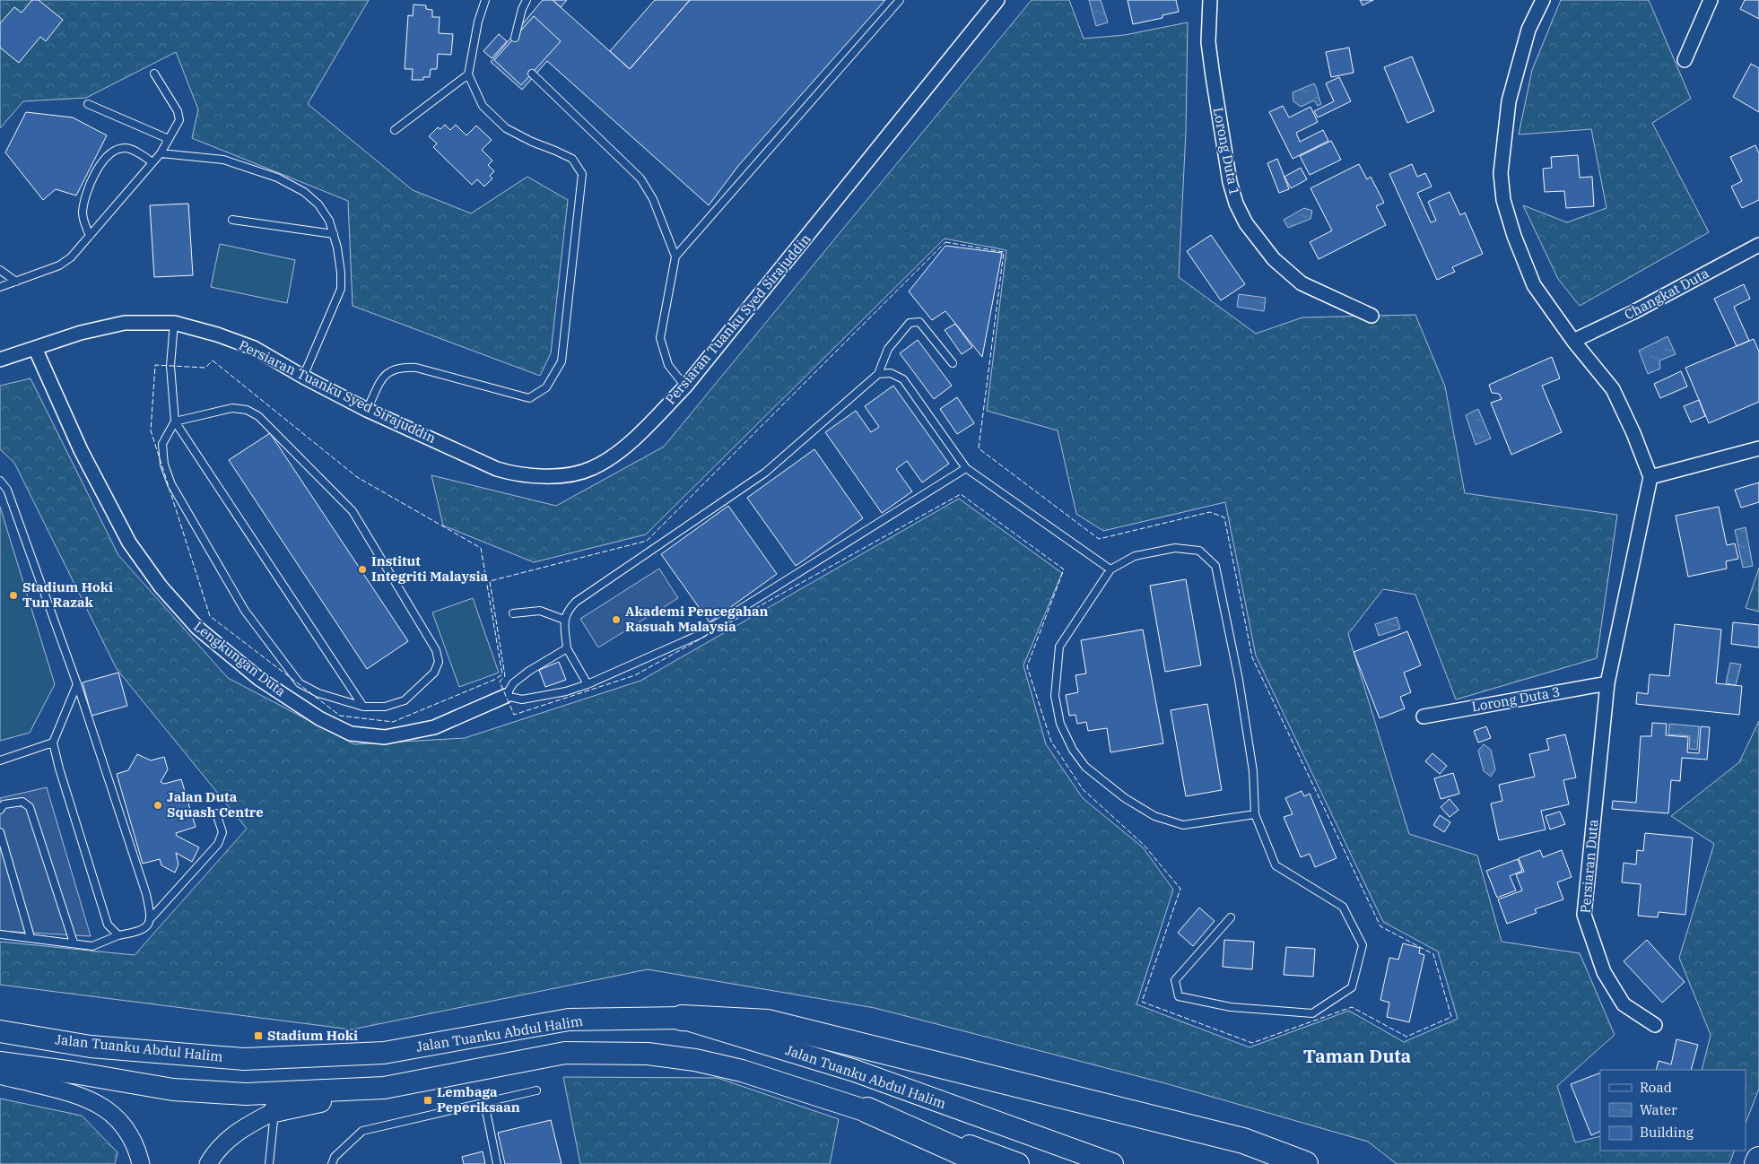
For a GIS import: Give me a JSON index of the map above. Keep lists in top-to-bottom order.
{
  "streets": {
    "main road": ["Jalan Tuanku Abdul Halim"],
    "street": [
      "Lorong Duta 1",
      "Changkat Duta",
      "Persiaran Tuanku Syed Sirajuddin",
      "Lengkungan Duta",
      "Lorong Duta 3",
      "Persiaran Duta"
    ]
  },
  "crossings": [
    ["Persiaran Tuanku Syed Sirajuddin", "Lengkungan Duta"],
    ["Lorong Duta 3", "Persiaran Duta"]
  ],
  "districts": ["Taman Duta"],
  "places": {
    "other": [
      "Institut Integriti Malaysia",
      "Stadium Hoki Tun Razak",
      "Akademi Pencegahan Rasuah Malaysia",
      "Jalan Duta Squash Centre"
    ],
    "transit": ["Stadium Hoki", "Lembaga Peperiksaan"]
  },
  "legend": ["Road", "Water", "Building"]
}
